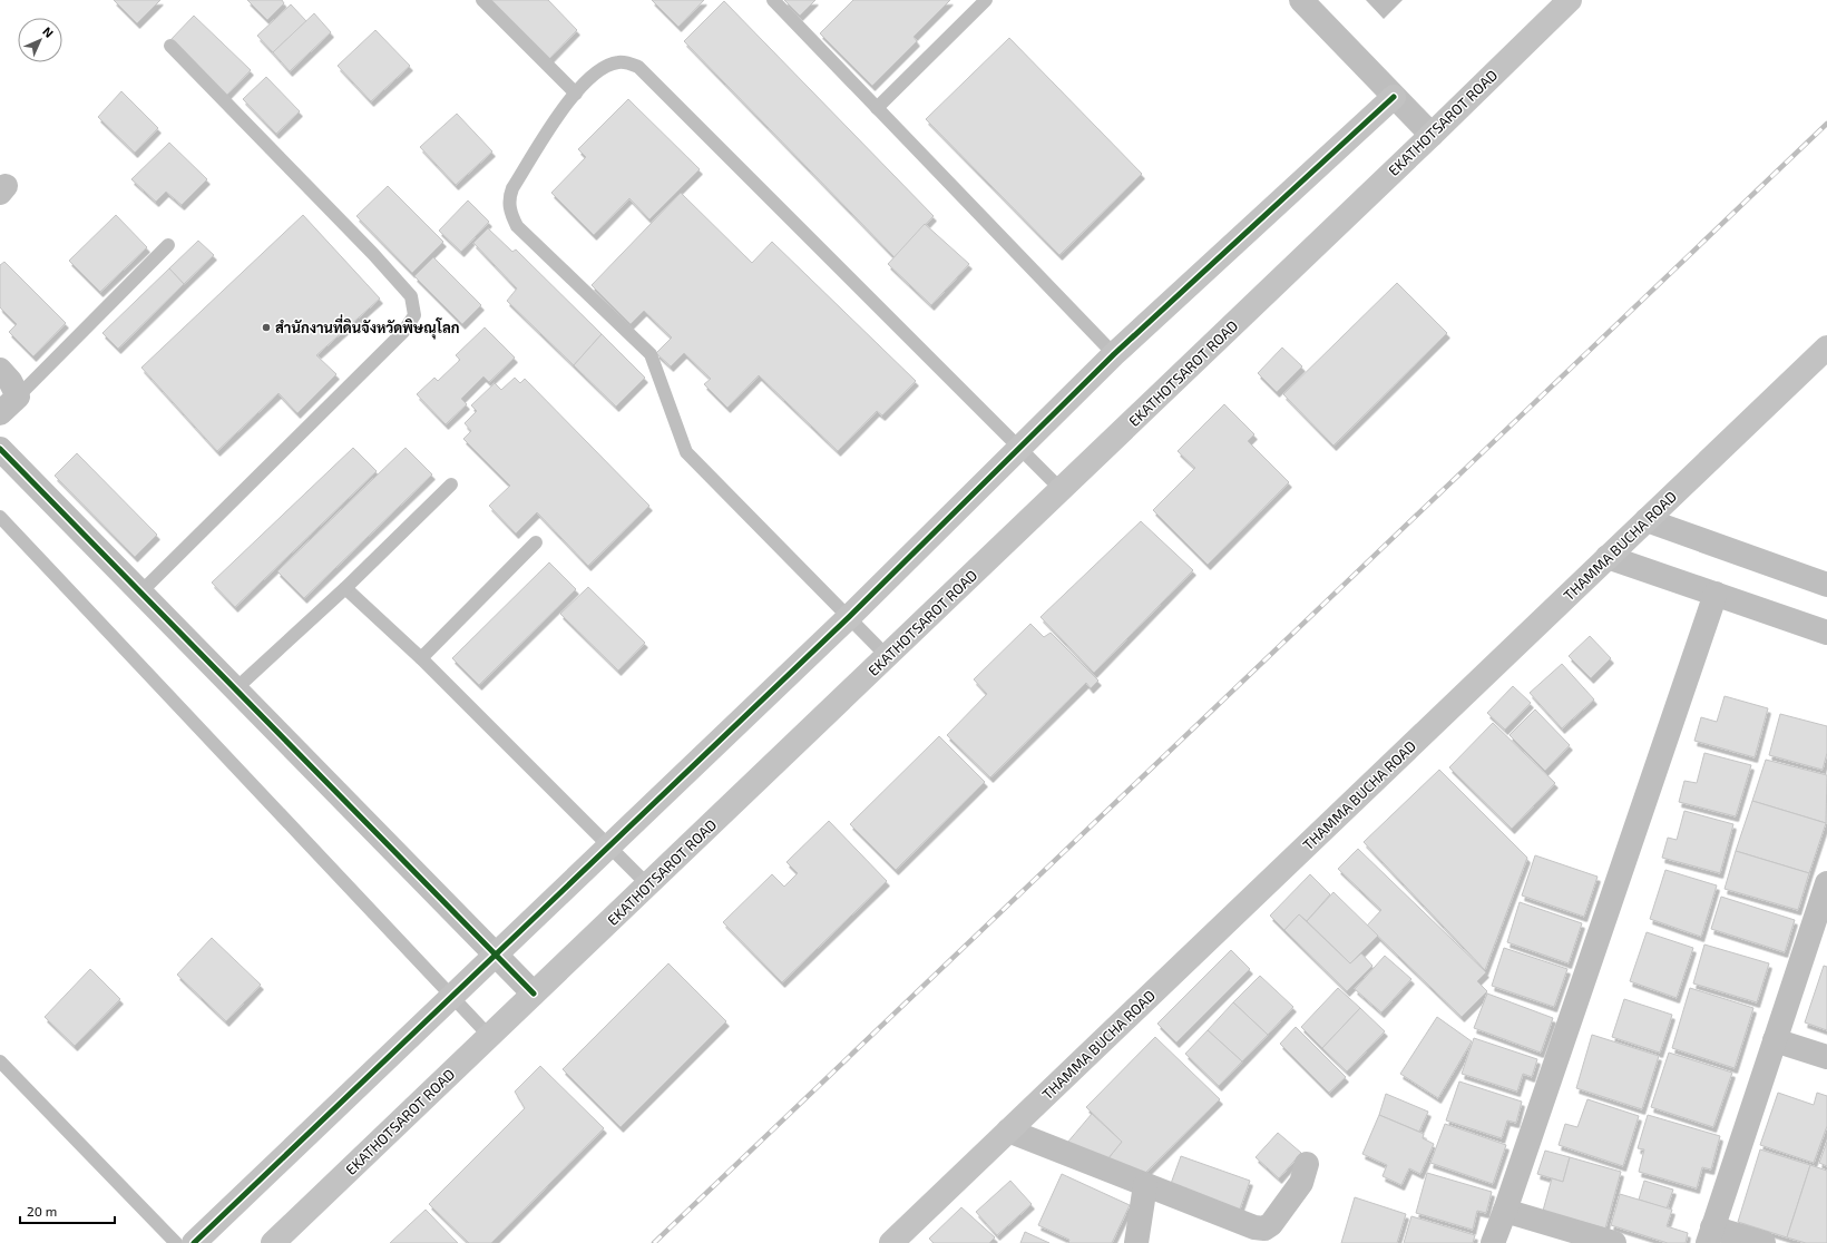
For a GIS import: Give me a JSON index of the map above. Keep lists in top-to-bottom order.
{
  "streets": {
    "main road": ["EKATHOTSAROT ROAD", "THAMMA BUCHA ROAD"]
  },
  "places": ["สำนักงานที่ดินจังหวัดพิษณุโลก"],
  "scale_bar": "20 m",
  "north": "top right"
}
